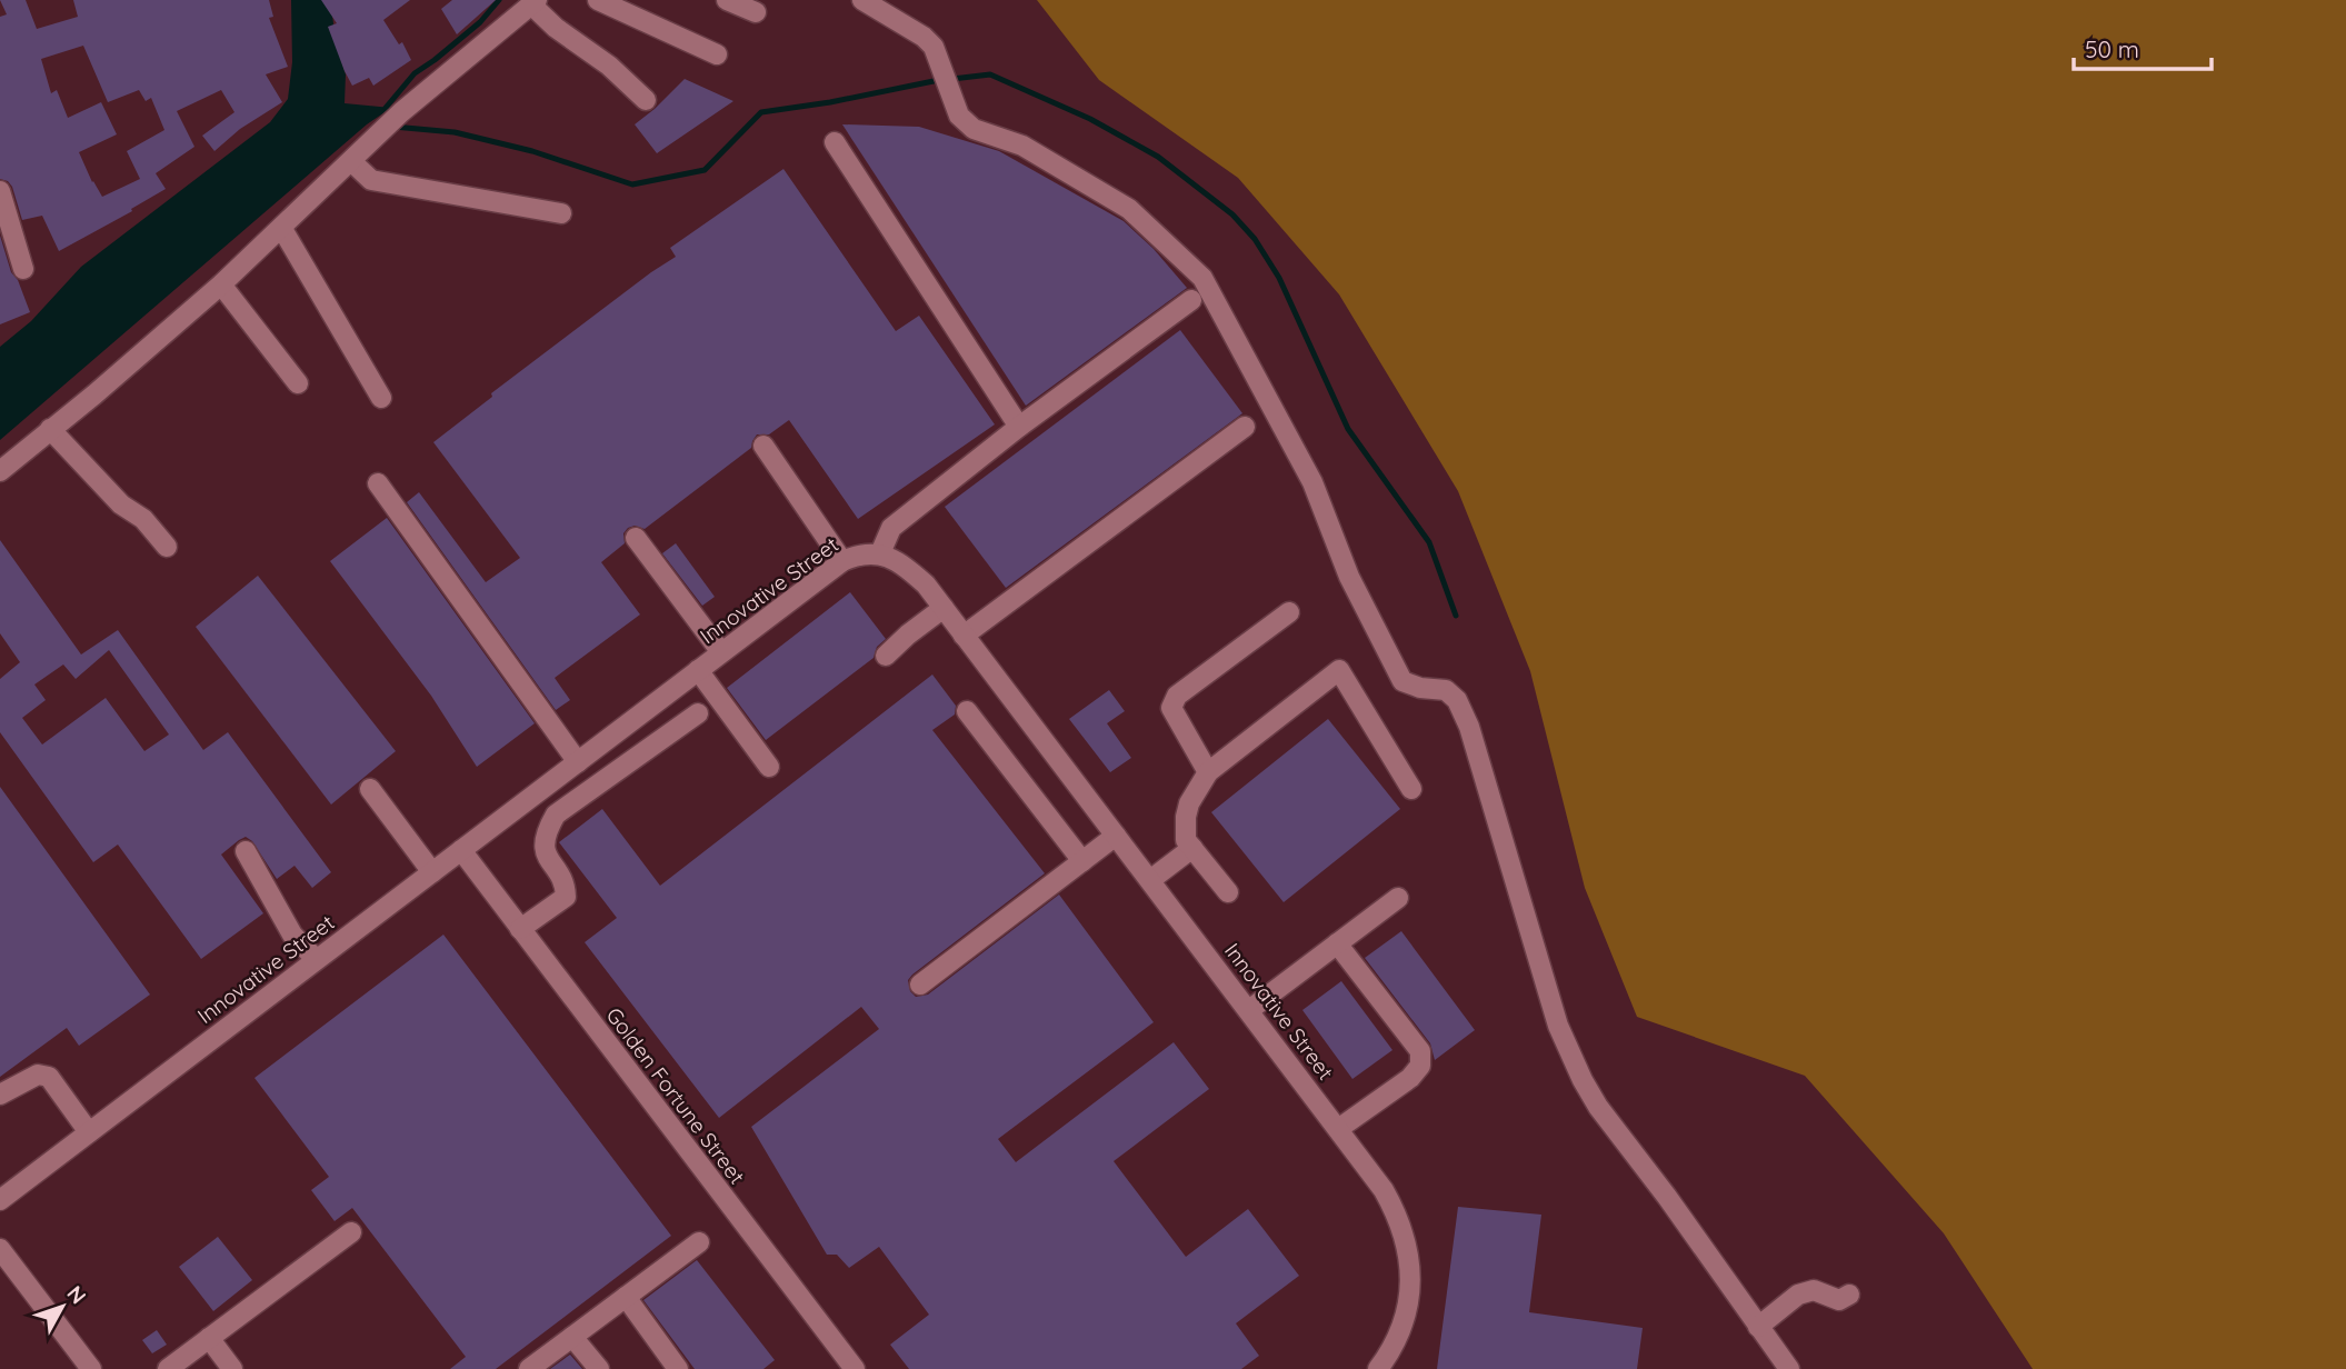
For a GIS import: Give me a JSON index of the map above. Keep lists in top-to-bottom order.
{
  "streets": {
    "street": ["Innovative Street", "Golden Fortune Street"]
  },
  "crossings": [
    ["Innovative Street", "Golden Fortune Street"]
  ],
  "scale_bar": "50 m",
  "north": "top right"
}
